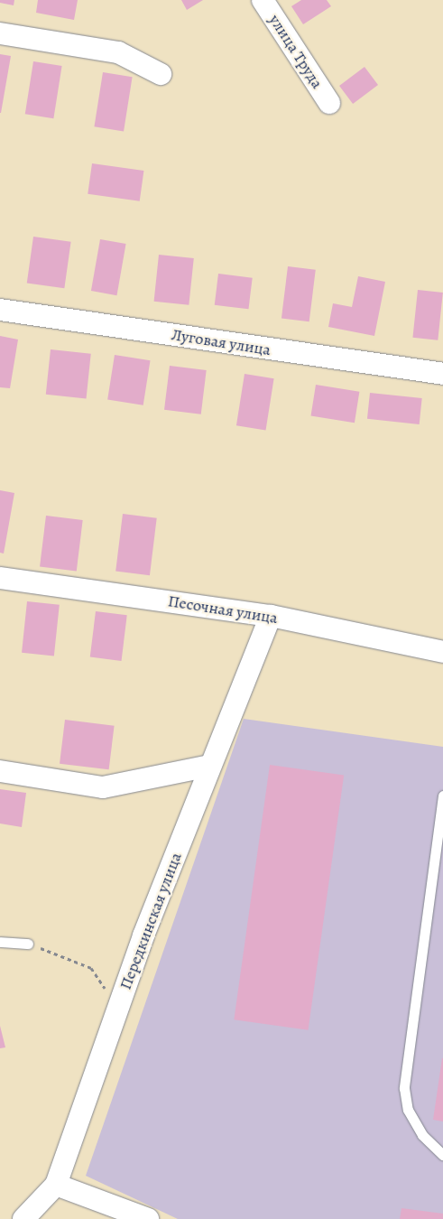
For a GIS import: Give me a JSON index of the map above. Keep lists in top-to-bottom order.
{
  "streets": {
    "street": [
      "улица Труда",
      "Луговая улица",
      "Песочная улица",
      "Передкинская улица"
    ]
  },
  "crossings": [
    ["Песочная улица", "Передкинская улица"]
  ]
}
